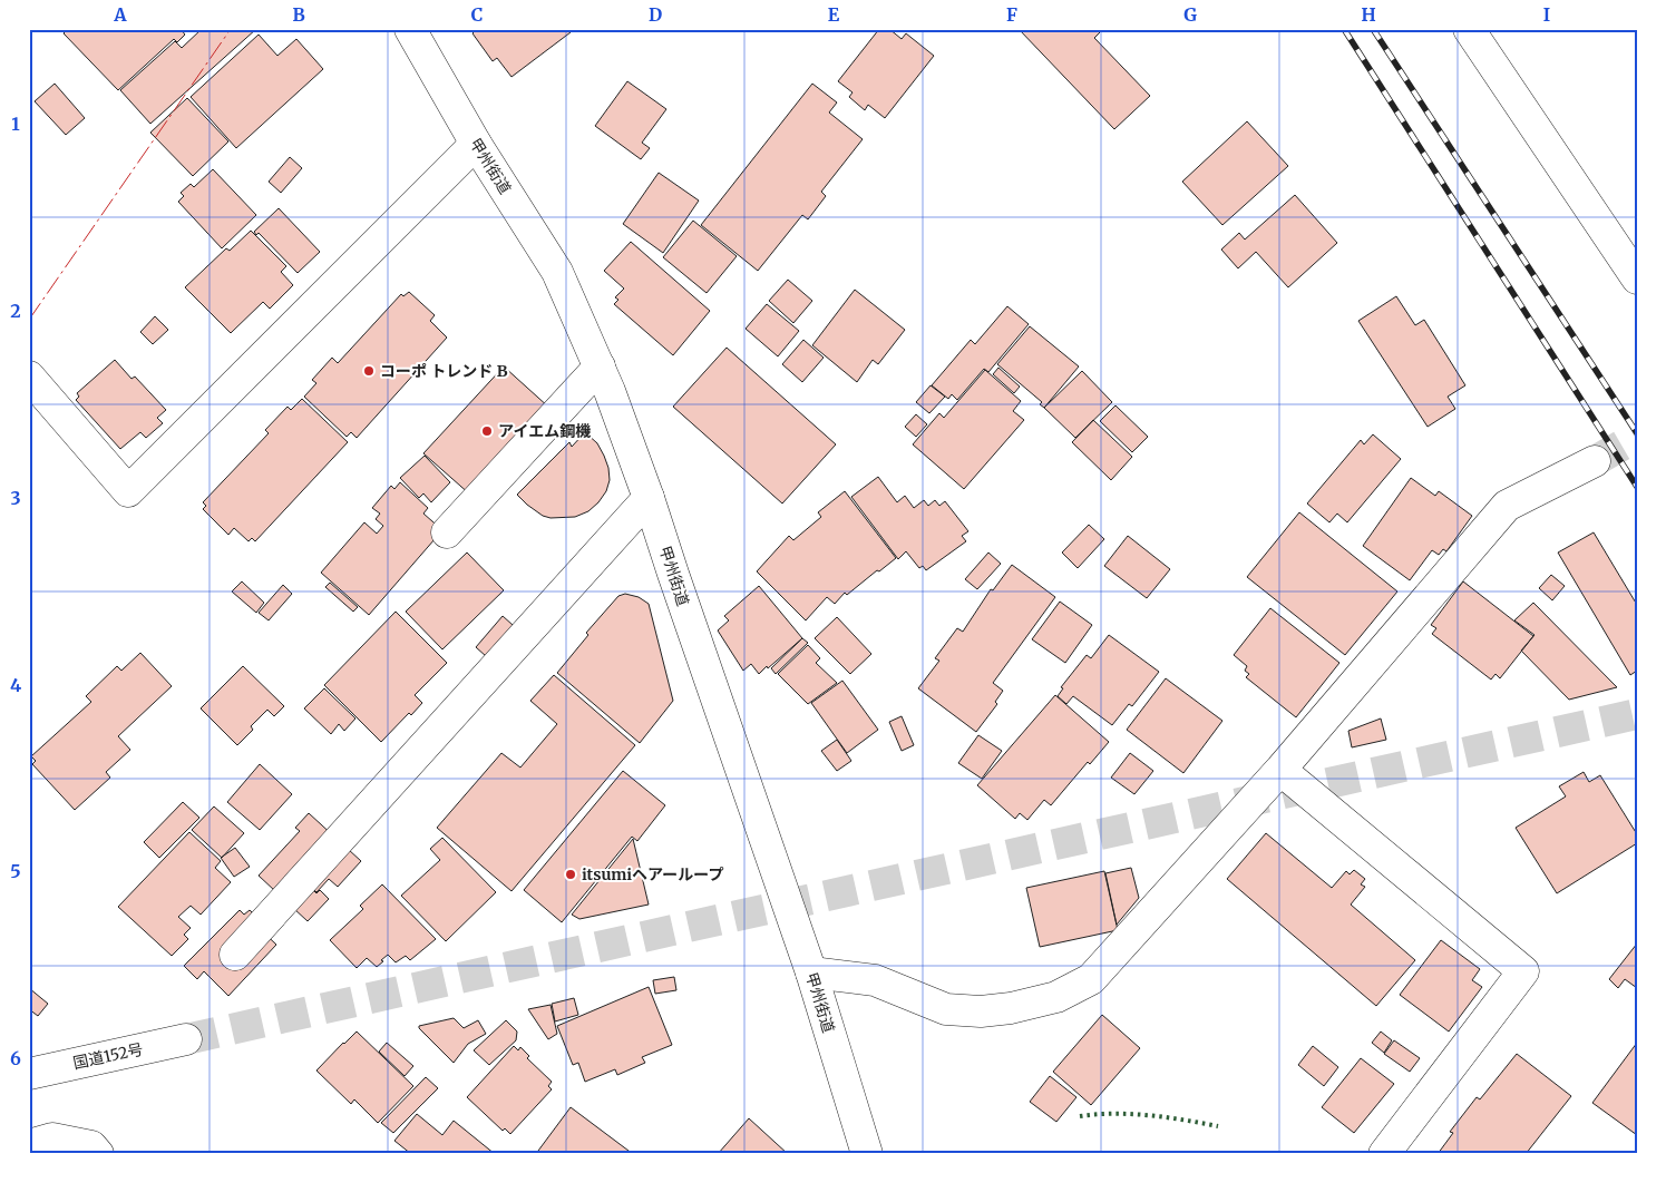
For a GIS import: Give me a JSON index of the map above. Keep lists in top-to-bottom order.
{
  "streets": {
    "main road": ["甲州街道", "国道152号"]
  },
  "places": ["コーポ トレンド B", "アイエム鋼機", "itsumiヘアーループ"],
  "grid": {
    "columns": [
      "A",
      "B",
      "C",
      "D",
      "E",
      "F",
      "G",
      "H",
      "I"
    ],
    "rows": [
      "1",
      "2",
      "3",
      "4",
      "5",
      "6"
    ]
  }
}
